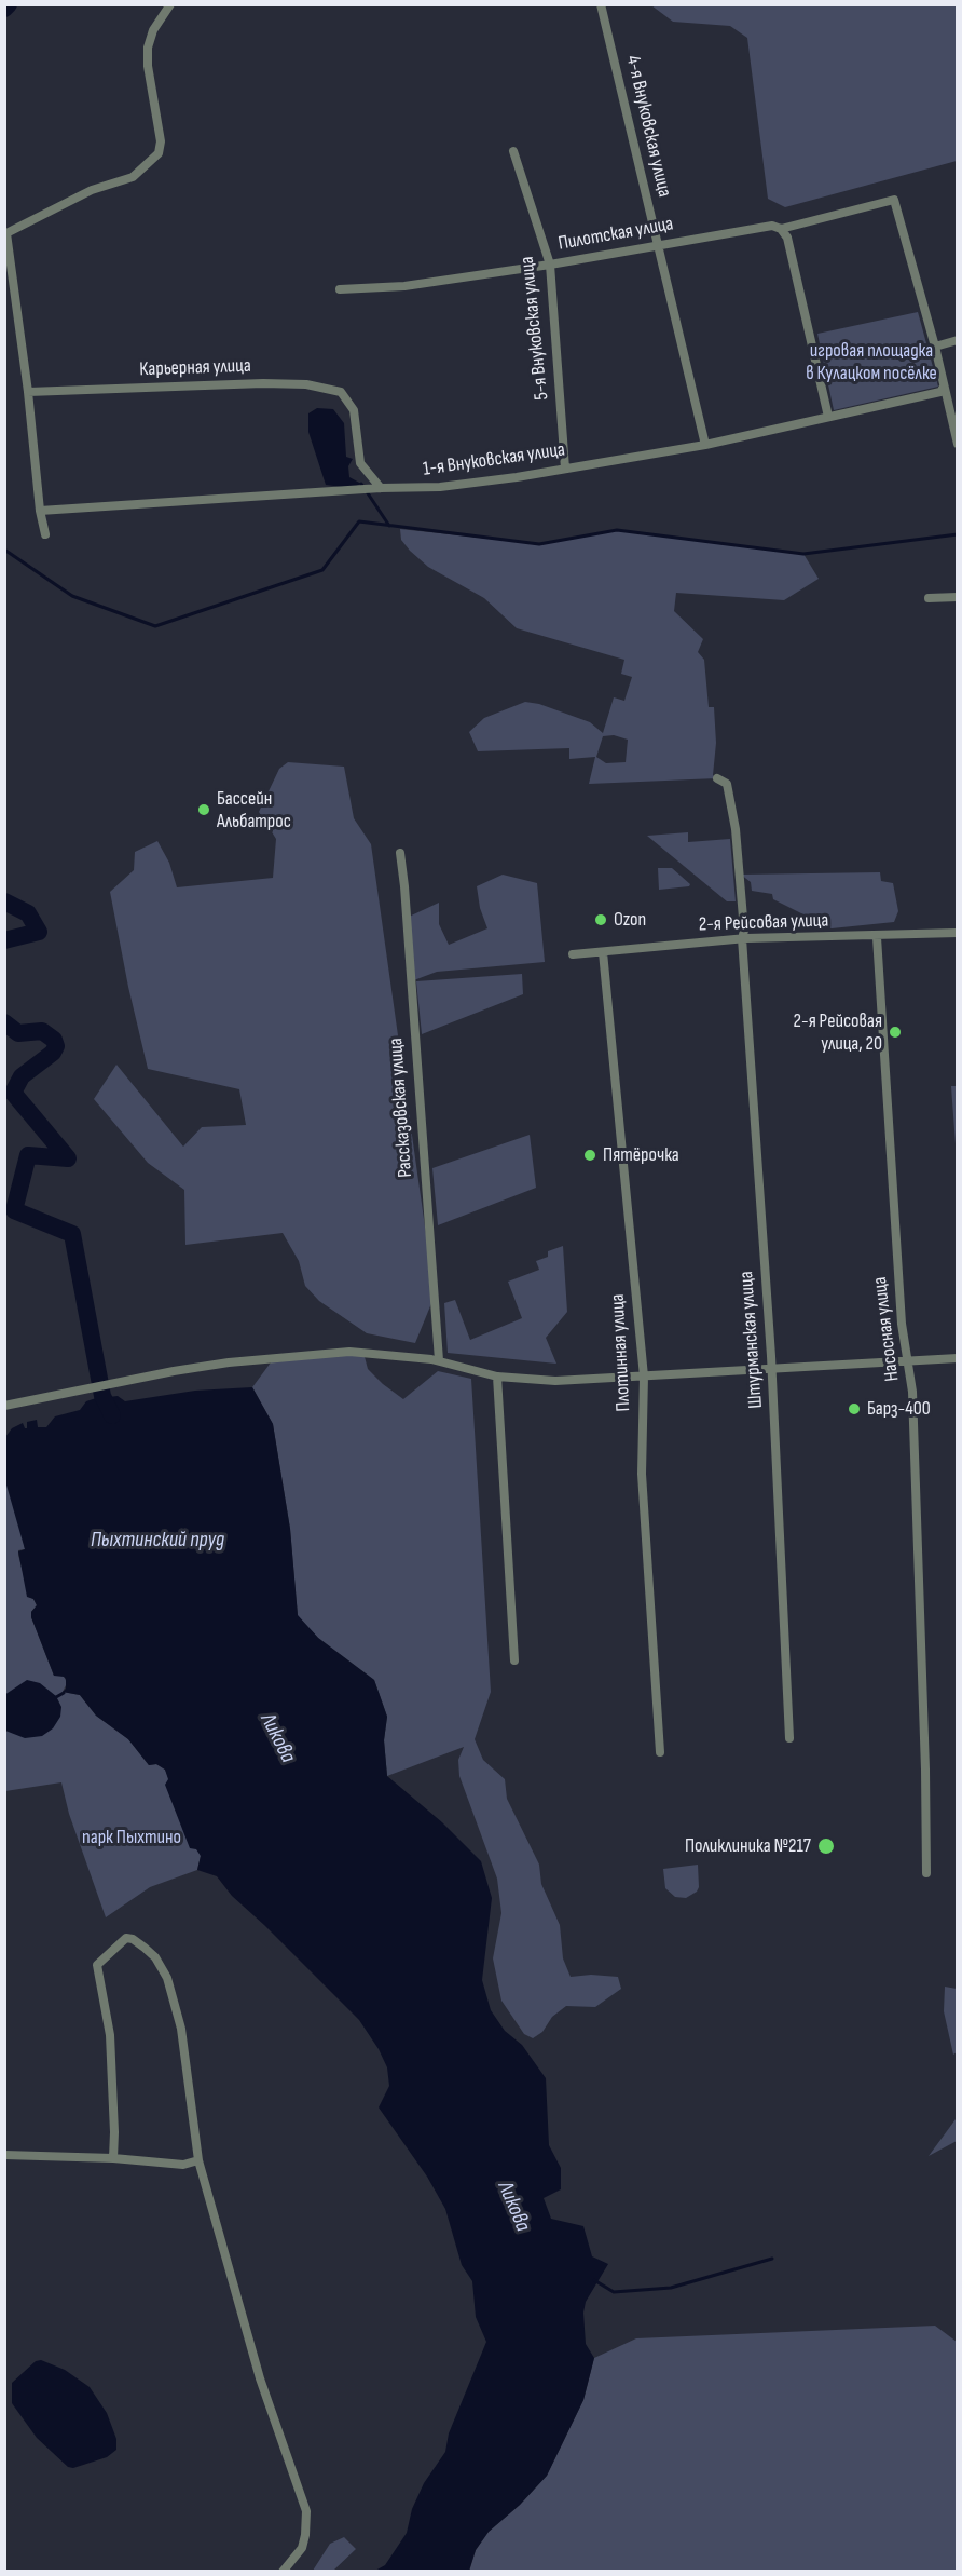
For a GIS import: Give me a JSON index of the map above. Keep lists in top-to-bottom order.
{
  "streets": {
    "street": [
      "4-я Внуковская улица",
      "Пилотская улица",
      "5-я Внуковская улица",
      "Карьерная улица",
      "1-я Внуковская улица",
      "2-я Рейсовая улица",
      "Рассказовская улица",
      "Насосная улица",
      "Штурманская улица",
      "Плотинная улица"
    ]
  },
  "crossings": [
    ["4-я Внуковская улица", "Пилотская улица"],
    ["4-я Внуковская улица", "1-я Внуковская улица"],
    ["Пилотская улица", "5-я Внуковская улица"],
    ["5-я Внуковская улица", "1-я Внуковская улица"],
    ["Карьерная улица", "1-я Внуковская улица"],
    ["2-я Рейсовая улица", "Насосная улица"],
    ["2-я Рейсовая улица", "Штурманская улица"],
    ["2-я Рейсовая улица", "Плотинная улица"]
  ],
  "water": ["Пыхтинский пруд", "Ликова"],
  "parks": ["игровая площадка в Кулацком посёлке", "парк Пыхтино"],
  "places": [
    "Бассейн Альбатрос",
    "Ozon",
    "2-я Рейсовая улица, 20",
    "Пятёрочка",
    "Барз-400",
    "Поликлиника №217"
  ]
}
